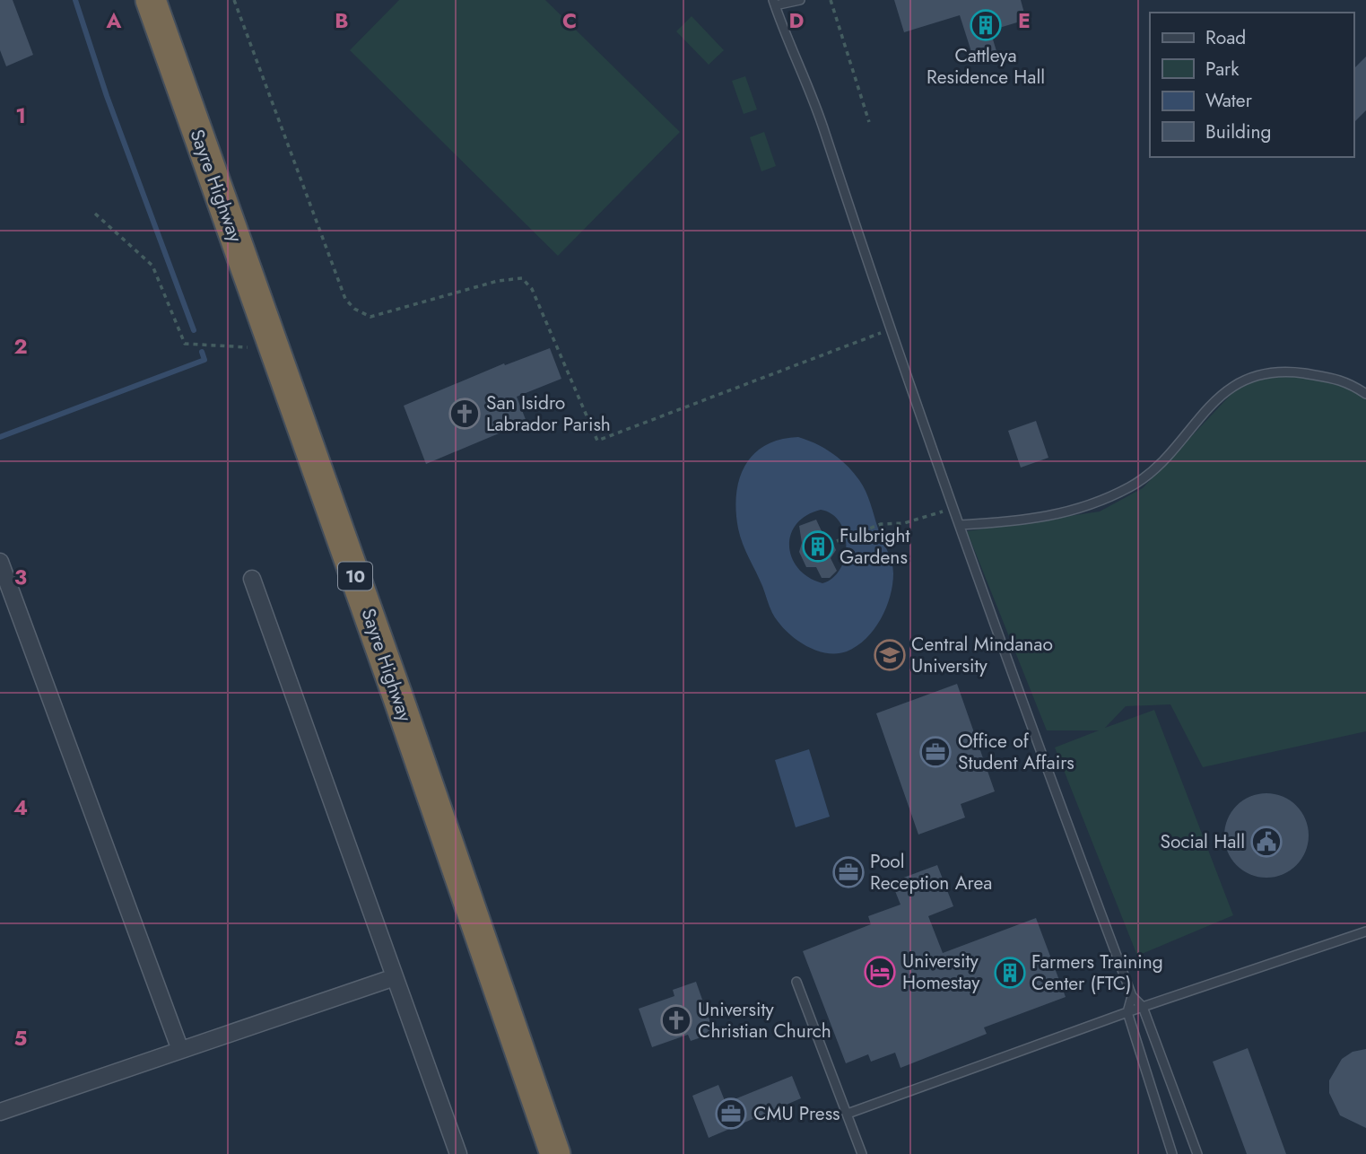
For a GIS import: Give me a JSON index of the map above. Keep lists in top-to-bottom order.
{
  "streets": {
    "highway": ["Sayre Highway", "10"]
  },
  "places": {
    "building": ["Cattleya Residence Hall", "Fulbright Gardens", "Farmers Training Center (FTC)"],
    "church": ["San Isidro Labrador Parish", "University Christian Church"],
    "school or university": ["Central Mindanao University"],
    "office": ["Office of Student Affairs", "Pool Reception Area", "CMU Press"],
    "public building": ["Social Hall"],
    "hotel": ["University Homestay"]
  },
  "legend": [
    "Road",
    "Park",
    "Water",
    "Building"
  ],
  "grid": {
    "columns": [
      "A",
      "B",
      "C",
      "D",
      "E"
    ],
    "rows": [
      "1",
      "2",
      "3",
      "4",
      "5"
    ]
  }
}
